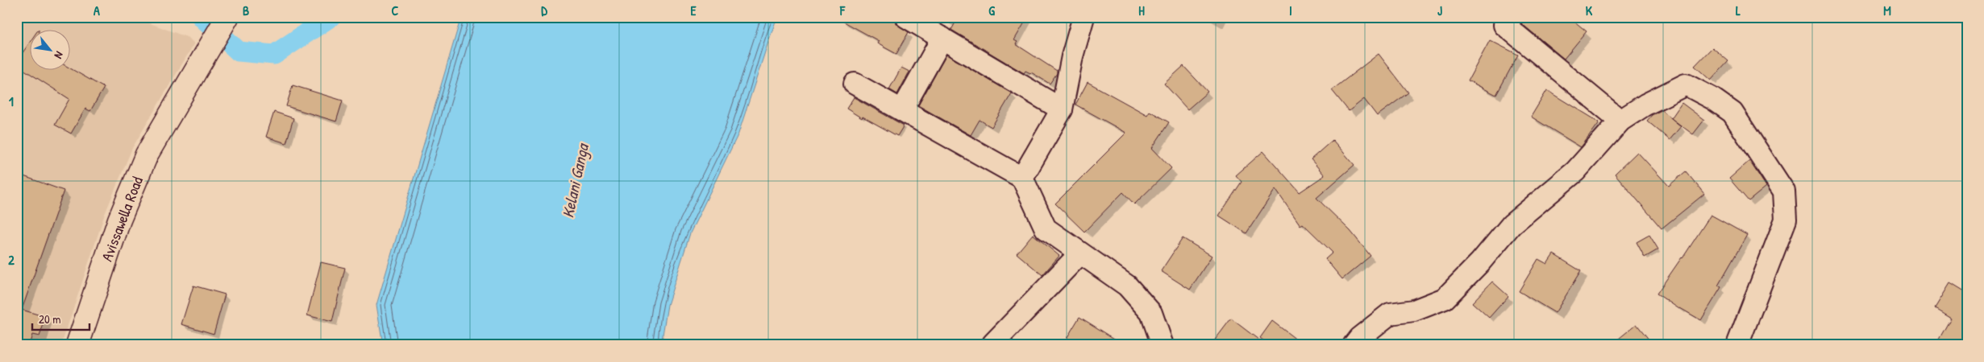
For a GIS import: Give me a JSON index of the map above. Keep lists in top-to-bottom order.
{
  "streets": {
    "main road": ["Avissawella Road"]
  },
  "water": ["Kelani Ganga"],
  "scale_bar": "20 m",
  "north": "bottom right",
  "grid": {
    "columns": [
      "A",
      "B",
      "C",
      "D",
      "E",
      "F",
      "G",
      "H",
      "I",
      "J",
      "K",
      "L",
      "M"
    ],
    "rows": ["1", "2"]
  }
}
